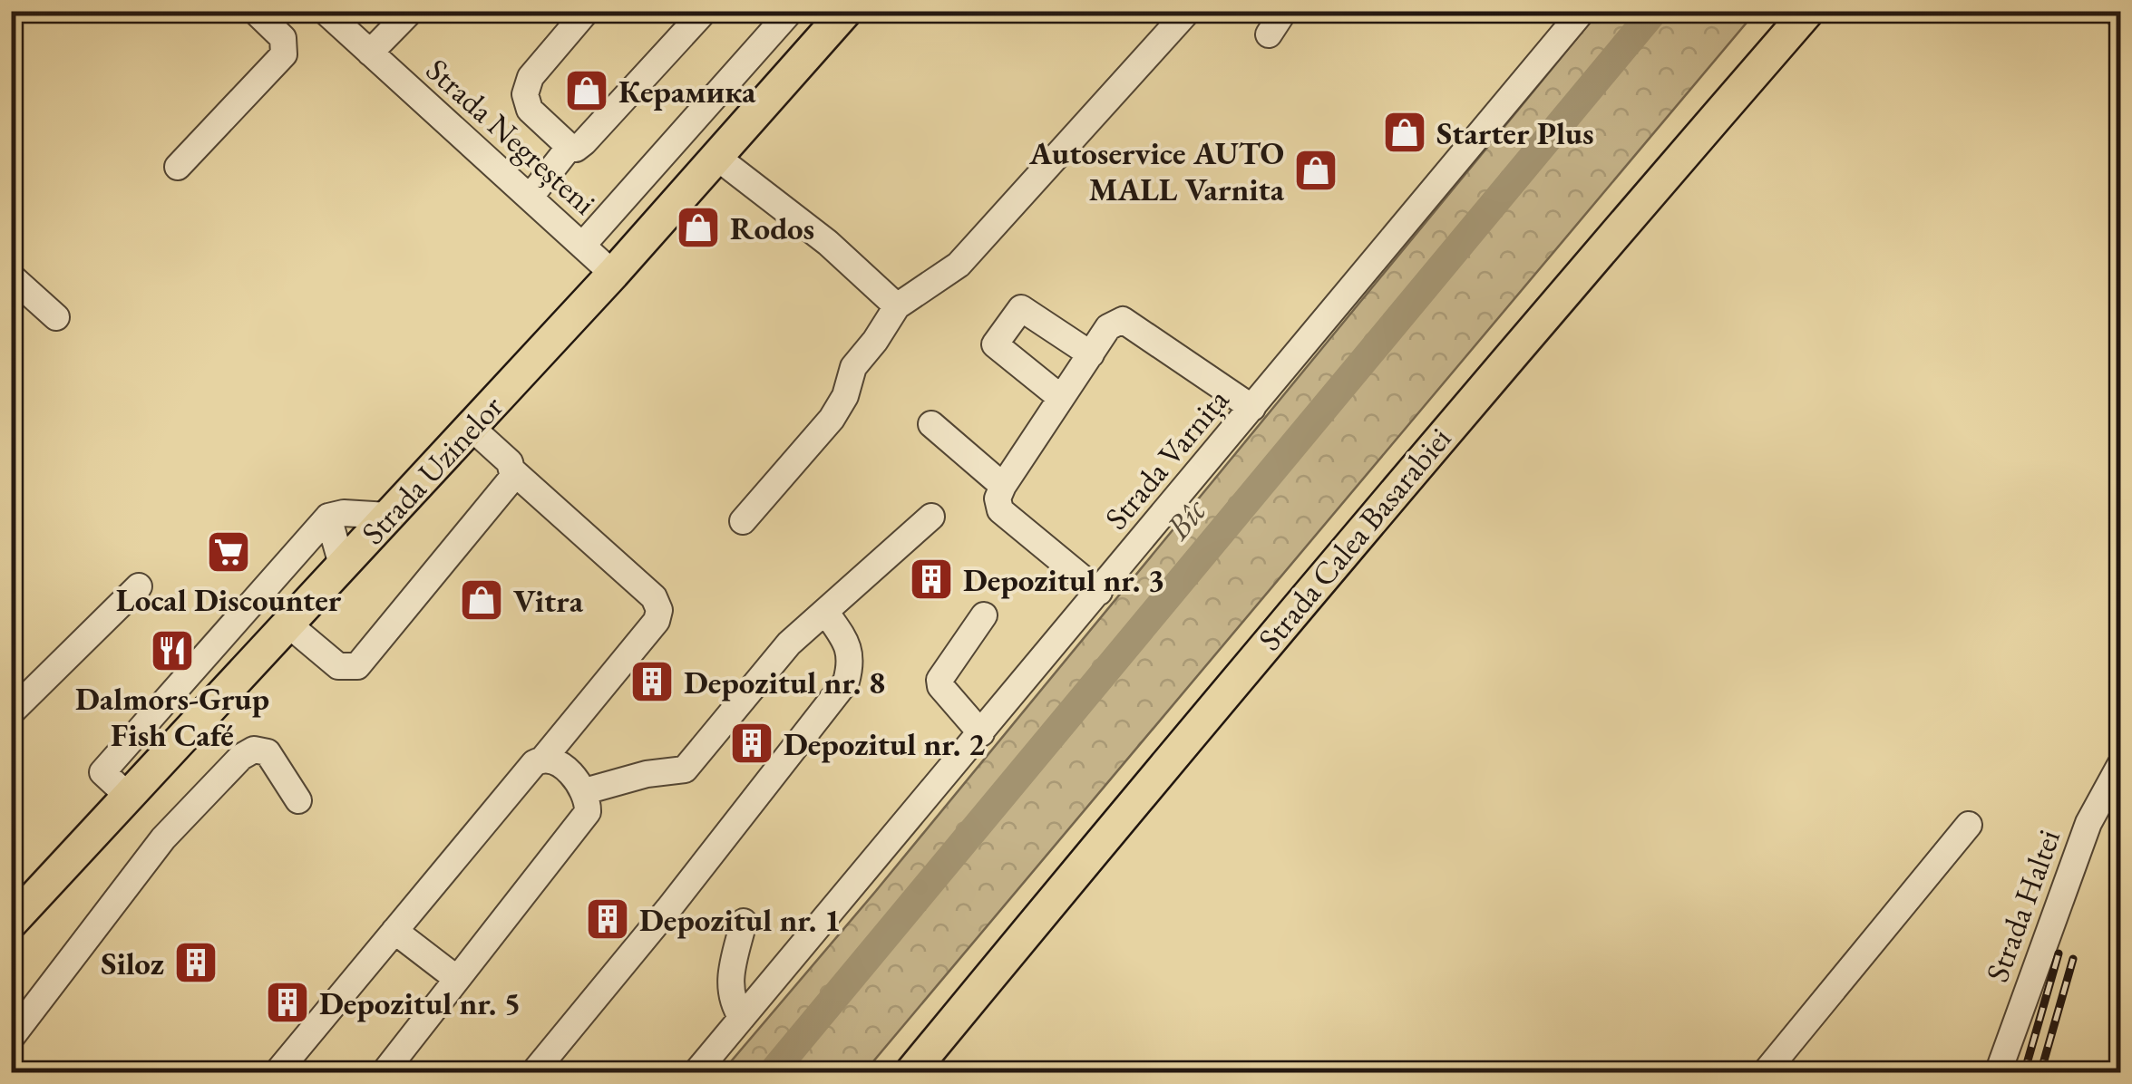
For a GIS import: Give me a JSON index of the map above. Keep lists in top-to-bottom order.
{
  "streets": {
    "main road": ["Strada Uzinelor", "Strada Calea Basarabiei"],
    "street": ["Strada Negreșteni", "Strada Varnița", "Strada Haltei"]
  },
  "crossings": [
    ["Strada Negreșteni", "Strada Uzinelor"]
  ],
  "water": ["Bîc"],
  "places": {
    "shop": [
      "Керамика",
      "Starter Plus",
      "Autoservice AUTO MALL Varnita",
      "Rodos",
      "Vitra"
    ],
    "supermarket": ["Local Discounter"],
    "building": [
      "Depozitul nr. 3",
      "Depozitul nr. 8",
      "Depozitul nr. 2",
      "Depozitul nr. 1",
      "Siloz",
      "Depozitul nr. 5"
    ],
    "restaurant": ["Dalmors-Grup Fish Café"]
  }
}
